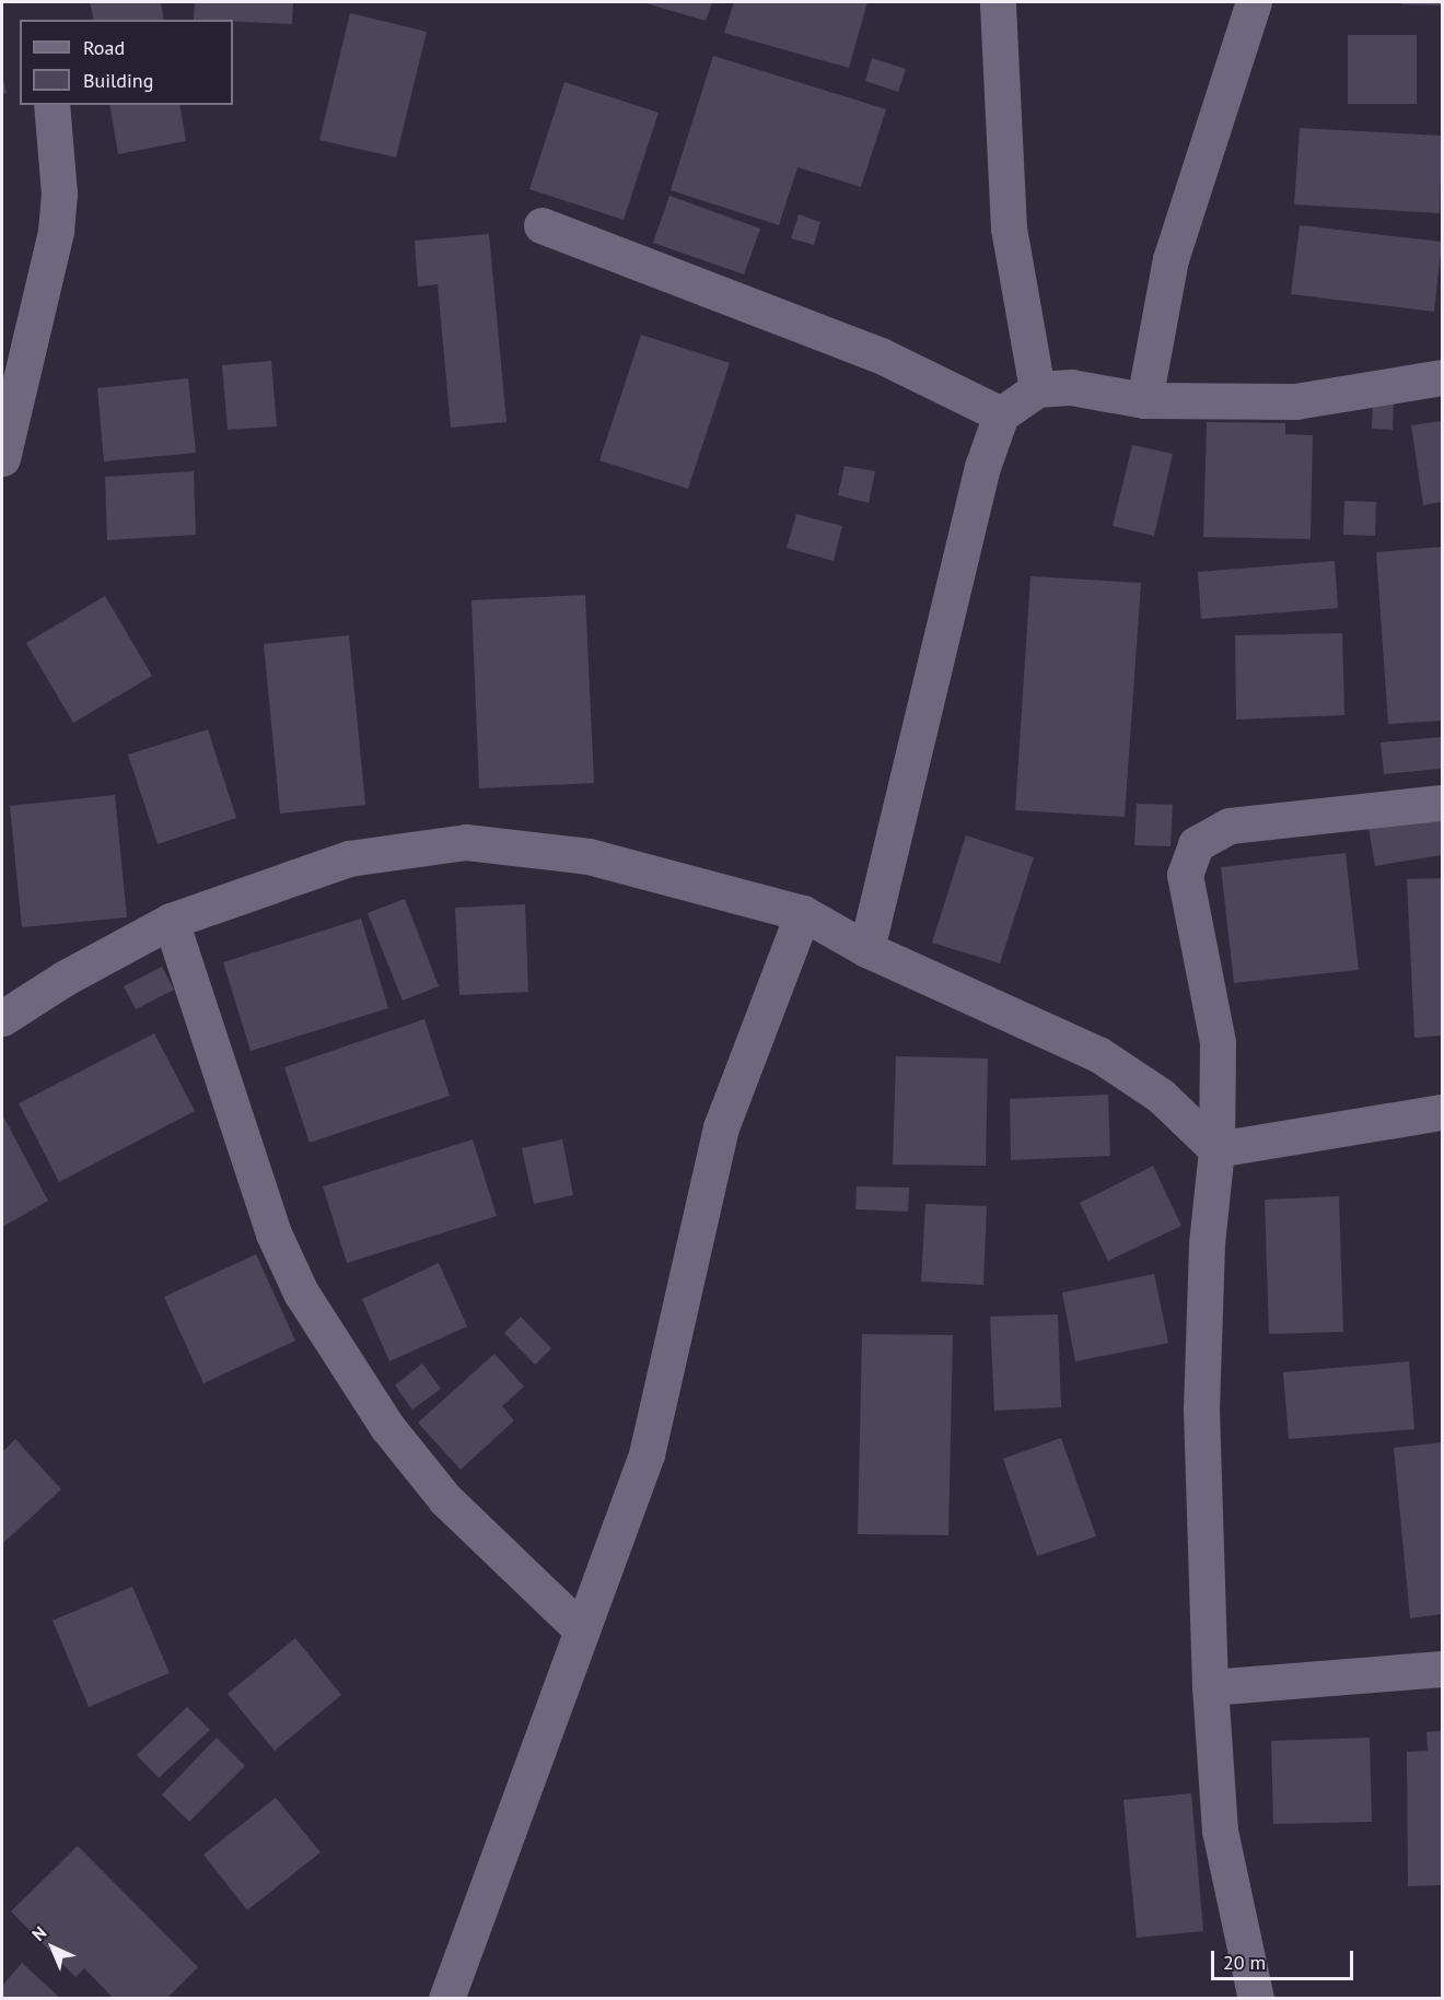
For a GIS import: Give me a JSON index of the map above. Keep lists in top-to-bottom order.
{
  "legend": ["Road", "Building"],
  "scale_bar": "20 m",
  "north": "top left"
}
